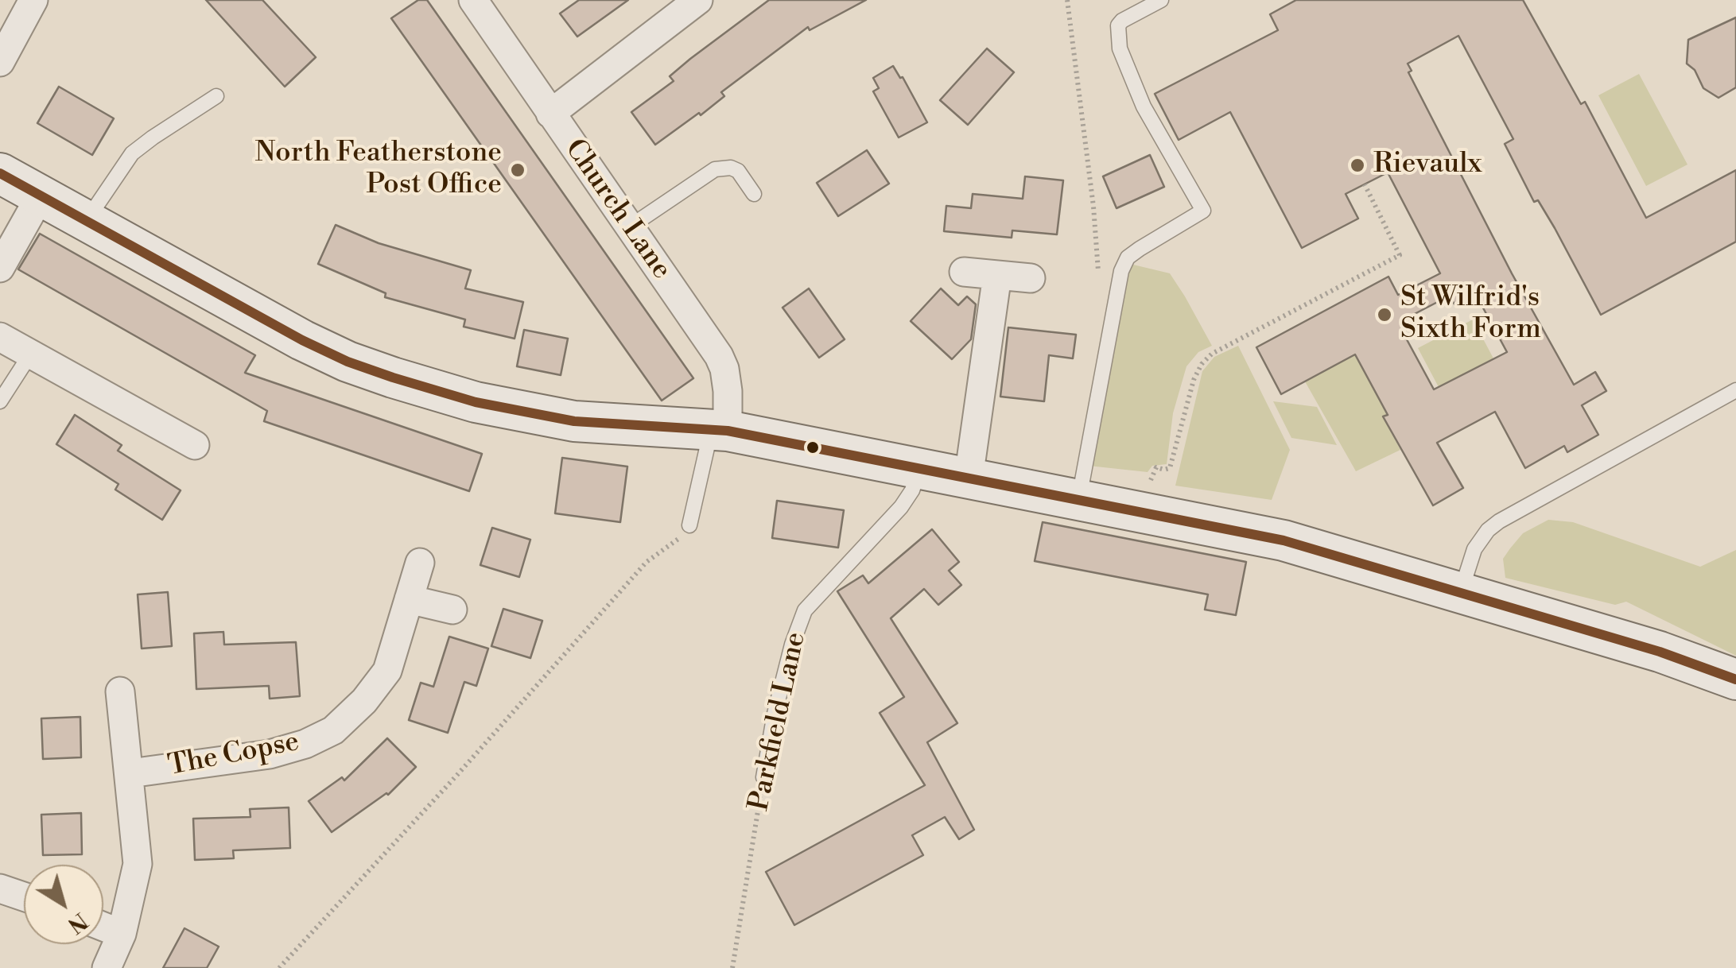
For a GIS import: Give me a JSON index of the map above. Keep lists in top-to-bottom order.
{
  "streets": {
    "street": ["Church Lane", "The Copse"],
    "lane": ["Parkfield Lane"]
  },
  "places": ["Rievaulx", "North Featherstone Post Office", "St Wilfrid's Sixth Form"],
  "north": "bottom right"
}
